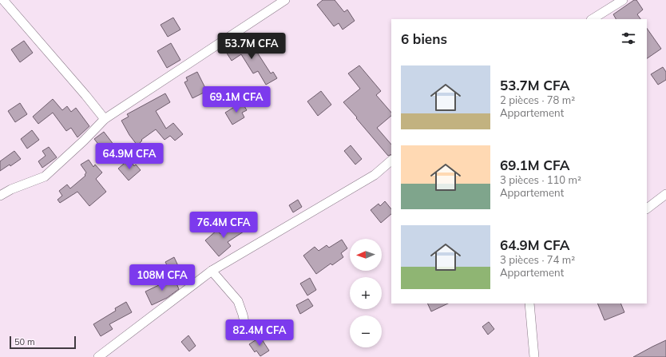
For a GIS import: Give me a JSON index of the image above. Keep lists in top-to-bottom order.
{
  "scale_bar": "50 m",
  "north": "left",
  "page": {
    "heading": "6 biens",
    "price": [
      "53.7M CFA",
      "69.1M CFA",
      "64.9M CFA",
      "76.4M CFA",
      "108M CFA",
      "82.4M CFA"
    ],
    "list": [
      {
        "name": "53.7M CFA",
        "note": "2 pièces · 78 m² · Appartement"
      },
      {
        "name": "69.1M CFA",
        "note": "3 pièces · 110 m² · Appartement"
      },
      {
        "name": "64.9M CFA",
        "note": "3 pièces · 74 m² · Appartement"
      }
    ],
    "map_buttons": ["+", "−"],
    "scale": "50 m"
  }
}
